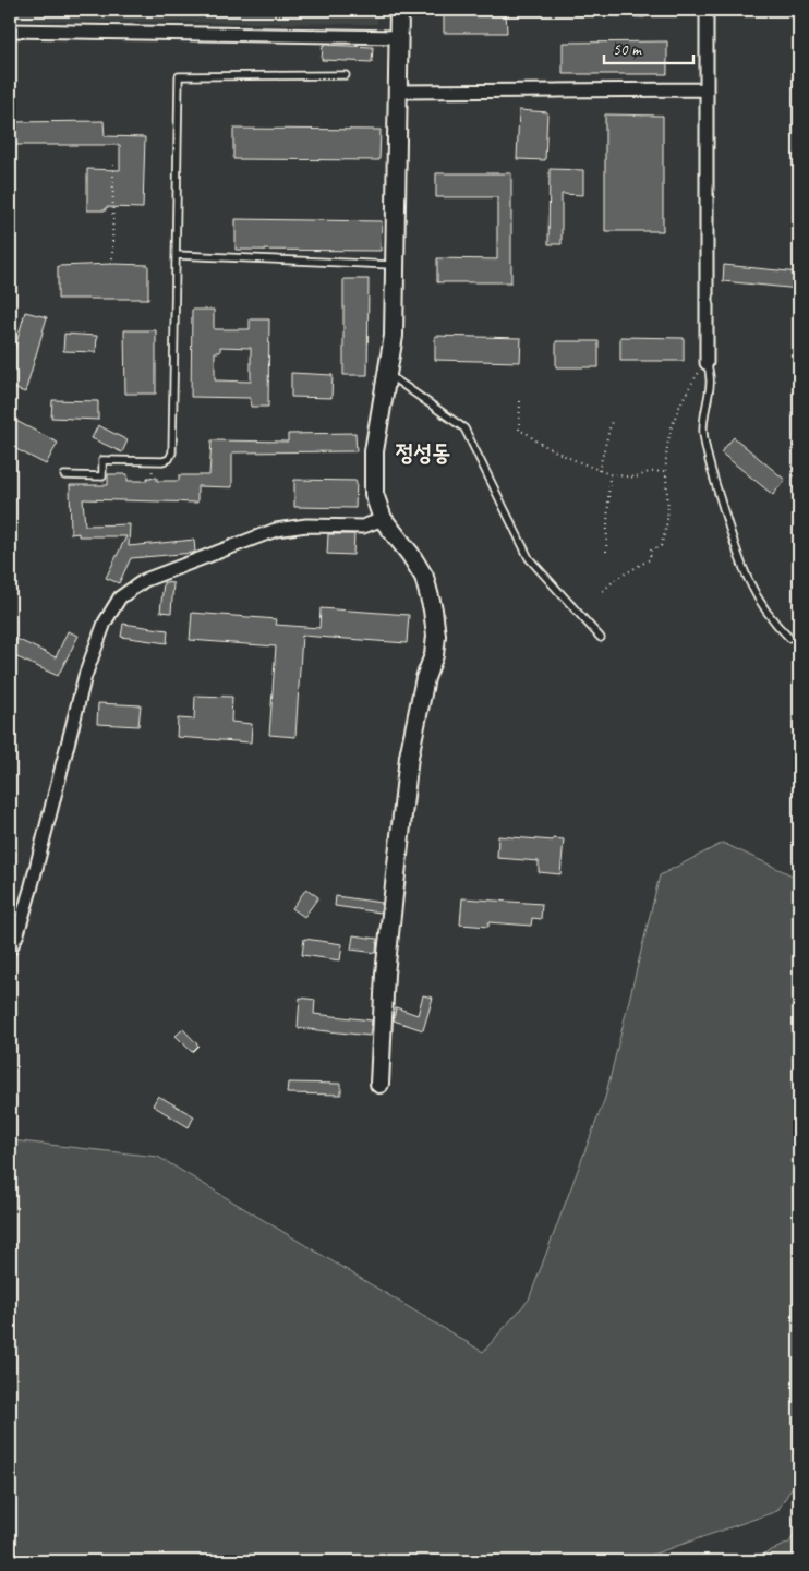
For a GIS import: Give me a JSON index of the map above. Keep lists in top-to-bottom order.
{
  "districts": ["정성동"],
  "scale_bar": "50 m"
}
